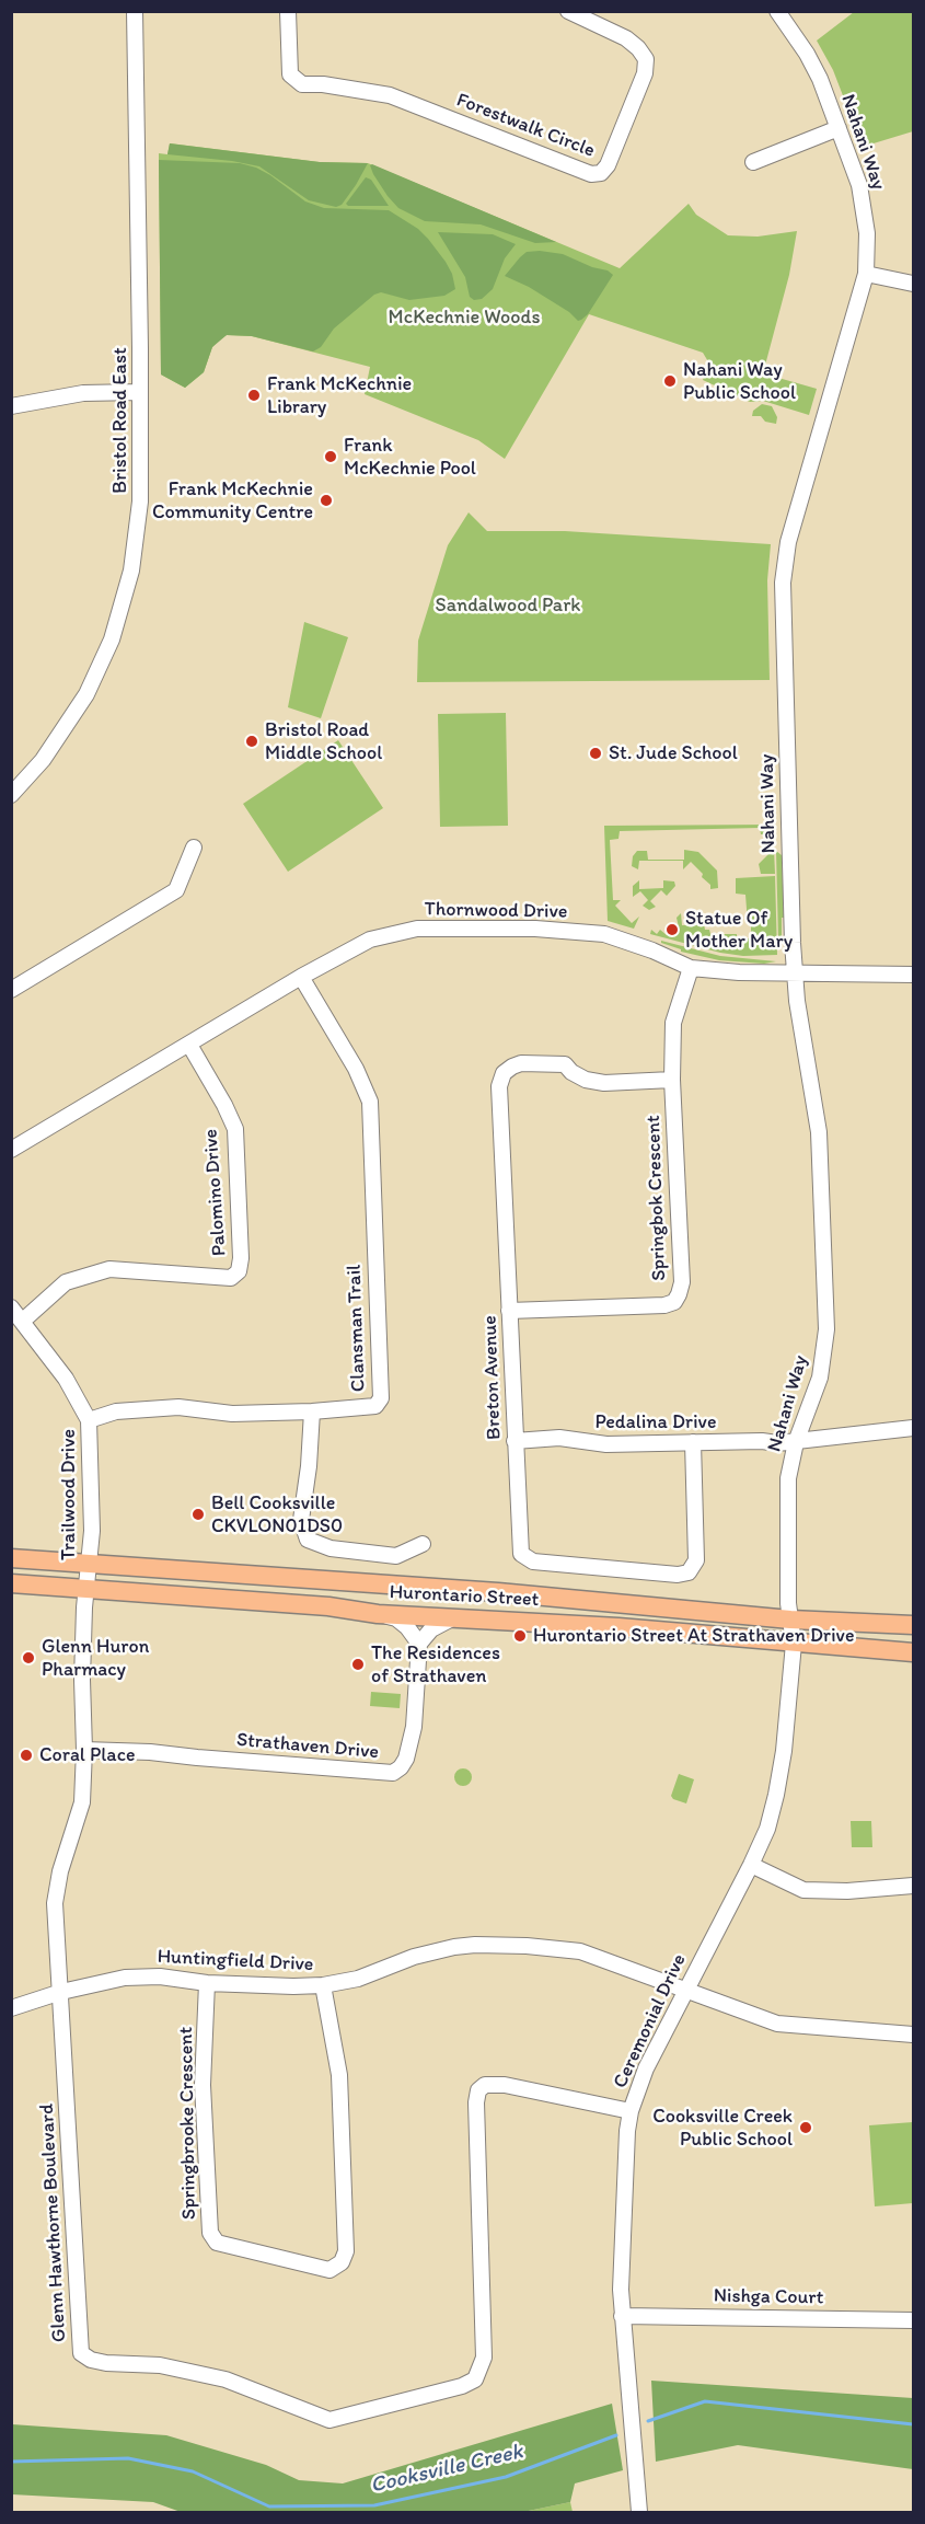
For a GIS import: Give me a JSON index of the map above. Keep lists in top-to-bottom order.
{
  "streets": {
    "main road": ["Hurontario Street"],
    "street": [
      "Forestwalk Circle",
      "Nahani Way",
      "Bristol Road East",
      "Thornwood Drive",
      "Palomino Drive",
      "Springbok Crescent",
      "Clansman Trail",
      "Breton Avenue",
      "Pedalina Drive",
      "Trailwood Drive",
      "Strathaven Drive",
      "Huntingfield Drive",
      "Ceremonial Drive",
      "Springbrooke Crescent",
      "Glenn Hawthorne Boulevard",
      "Nishga Court"
    ]
  },
  "crossings": [
    ["Nahani Way", "Thornwood Drive"],
    ["Nahani Way", "Pedalina Drive"],
    ["Nahani Way", "Hurontario Street"],
    ["Nahani Way", "Ceremonial Drive"],
    ["Thornwood Drive", "Palomino Drive"],
    ["Thornwood Drive", "Springbok Crescent"],
    ["Thornwood Drive", "Clansman Trail"],
    ["Palomino Drive", "Trailwood Drive"],
    ["Springbok Crescent", "Breton Avenue"],
    ["Clansman Trail", "Trailwood Drive"],
    ["Breton Avenue", "Pedalina Drive"],
    ["Trailwood Drive", "Hurontario Street"],
    ["Trailwood Drive", "Glenn Hawthorne Boulevard"],
    ["Hurontario Street", "Ceremonial Drive"],
    ["Hurontario Street", "Glenn Hawthorne Boulevard"],
    ["Strathaven Drive", "Glenn Hawthorne Boulevard"],
    ["Huntingfield Drive", "Ceremonial Drive"],
    ["Huntingfield Drive", "Springbrooke Crescent"],
    ["Huntingfield Drive", "Glenn Hawthorne Boulevard"],
    ["Ceremonial Drive", "Glenn Hawthorne Boulevard"],
    ["Ceremonial Drive", "Nishga Court"]
  ],
  "water": ["Cooksville Creek"],
  "parks": ["McKechnie Woods", "Sandalwood Park"],
  "places": [
    "Nahani Way Public School",
    "Frank McKechnie Library",
    "Frank McKechnie Pool",
    "Frank McKechnie Community Centre",
    "Bristol Road Middle School",
    "St. Jude School",
    "Statue Of Mother Mary",
    "Bell Cooksville CKVLON01DS0",
    "Hurontario Street At Strathaven Drive",
    "Glenn Huron Pharmacy",
    "The Residences of Strathaven",
    "Coral Place",
    "Cooksville Creek Public School"
  ]
}
